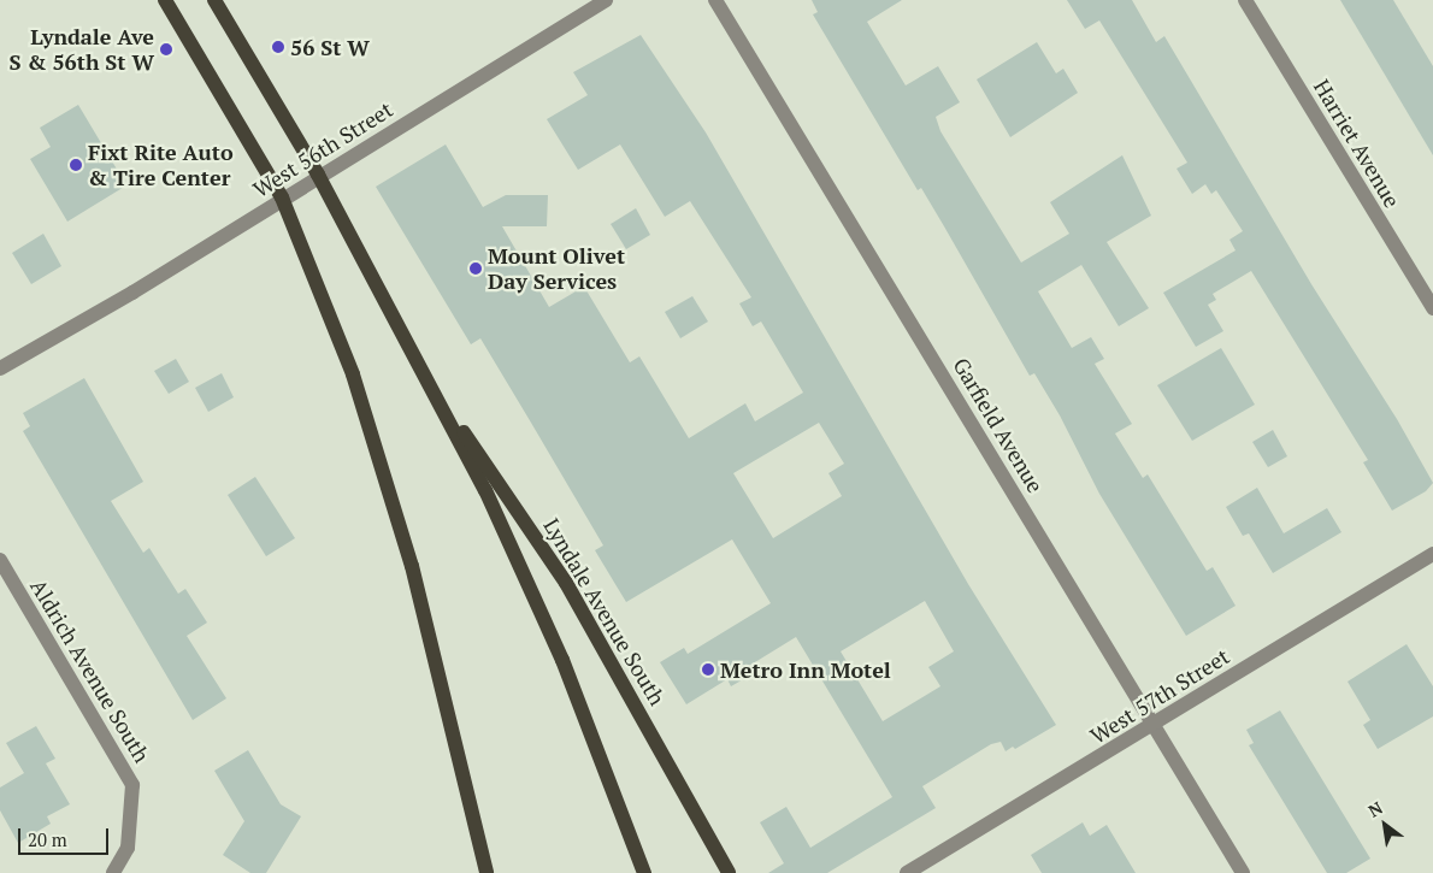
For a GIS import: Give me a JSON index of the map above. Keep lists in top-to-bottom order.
{
  "streets": {
    "main road": ["Lyndale Avenue South"],
    "street": [
      "Harriet Avenue",
      "West 56th Street",
      "Garfield Avenue",
      "Aldrich Avenue South",
      "West 57th Street"
    ]
  },
  "crossings": [
    ["Garfield Avenue", "West 57th Street"]
  ],
  "places": [
    "56 St W",
    "Lyndale Ave S & 56th St W",
    "Fixt Rite Auto & Tire Center",
    "Mount Olivet Day Services",
    "Metro Inn Motel"
  ],
  "scale_bar": "20 m",
  "north": "top left"
}
